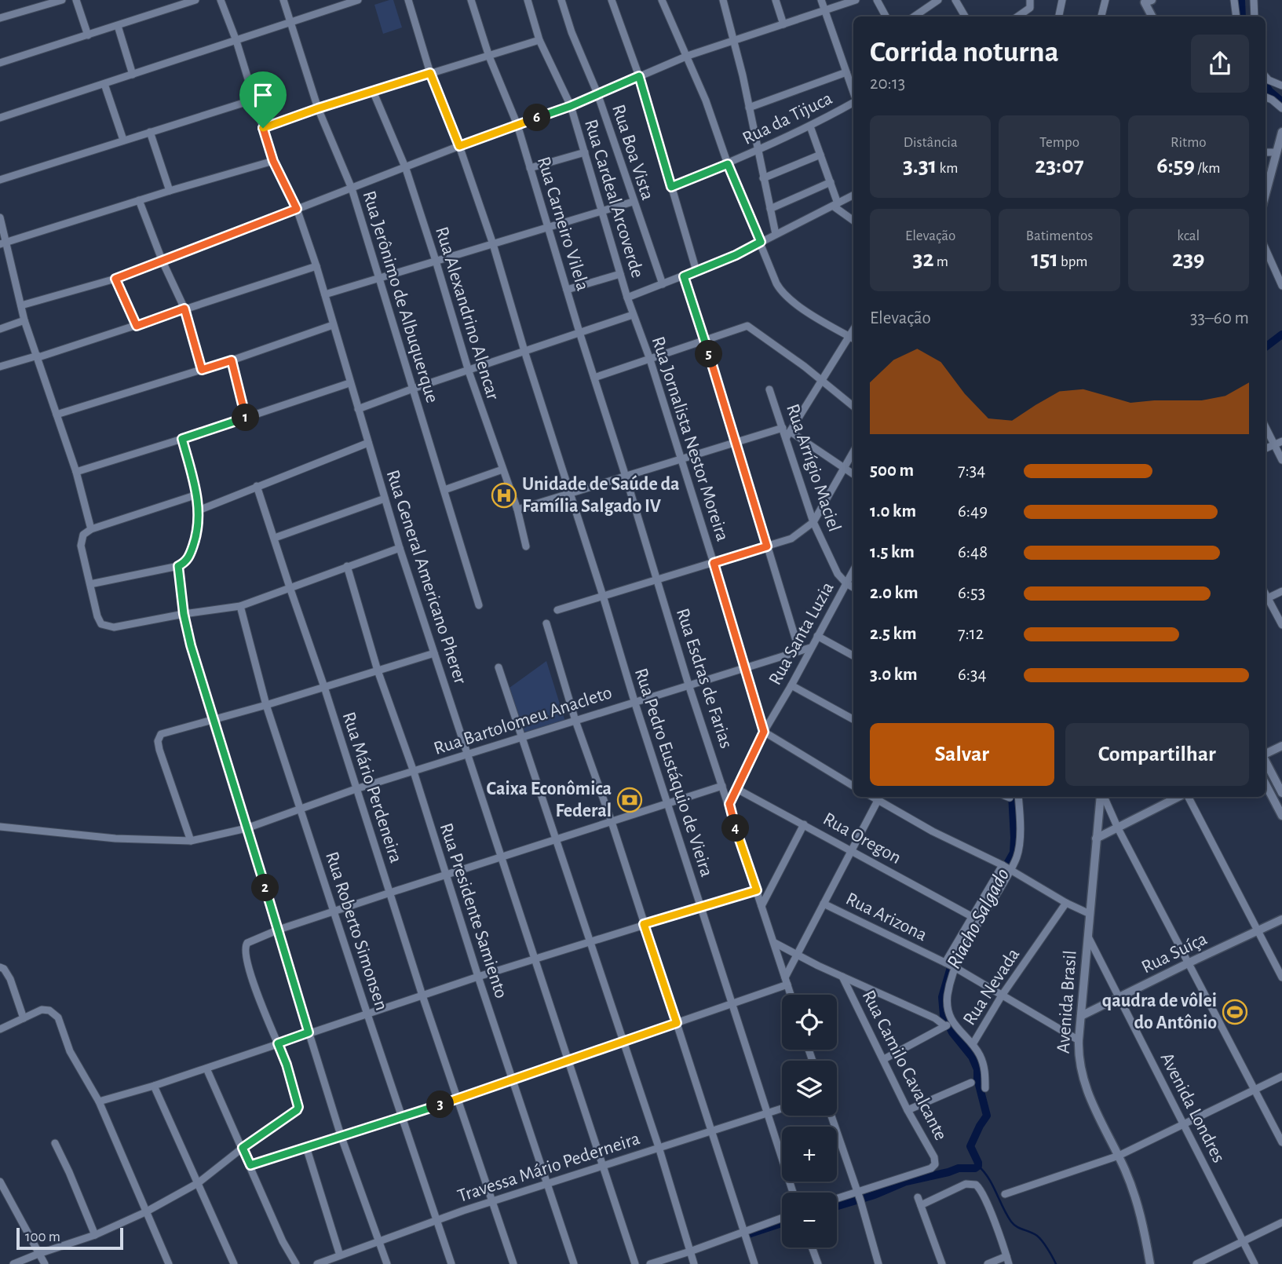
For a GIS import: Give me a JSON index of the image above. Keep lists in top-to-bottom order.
{
  "streets": {
    "street": [
      "Rua da Tijuca",
      "Rua Boa Vista",
      "Rua Cardeal Arcoverde",
      "Rua Carneiro Vilela",
      "Rua Jerônimo de Albuquerque",
      "Rua Alexandrino Alencar",
      "Rua Jornalista Nestor Moreira",
      "Rua Arrígio Maciel",
      "Rua General Americano Pherer",
      "Rua Santa Luzia",
      "Rua Esdras de Farias",
      "Rua Bartolomeu Anacleto",
      "Rua Pedro Eustáquio de Vieira",
      "Rua Mário Perdeneira",
      "Rua Oregon",
      "Rua Presidente Samiento",
      "Rua Arizona",
      "Rua Roberto Simonsen",
      "Rua Suíça",
      "Rua Nevada",
      "Avenida Brasil",
      "Rua Camilo Cavalcante",
      "Avenida Londres",
      "Travessa Mário Pederneira"
    ]
  },
  "crossings": [
    ["Rua Cardeal Arcoverde", "Rua Jornalista Nestor Moreira"],
    ["Rua Carneiro Vilela", "Rua Esdras de Farias"],
    ["Rua Jornalista Nestor Moreira", "Rua Santa Luzia"],
    ["Rua Jornalista Nestor Moreira", "Rua Bartolomeu Anacleto"],
    ["Rua Arrígio Maciel", "Rua Santa Luzia"],
    ["Rua General Americano Pherer", "Rua Bartolomeu Anacleto"],
    ["Rua General Americano Pherer", "Travessa Mário Pederneira"],
    ["Rua Santa Luzia", "Rua Esdras de Farias"],
    ["Rua Santa Luzia", "Rua Bartolomeu Anacleto"],
    ["Rua Santa Luzia", "Rua Oregon"],
    ["Rua Esdras de Farias", "Rua Bartolomeu Anacleto"],
    ["Rua Bartolomeu Anacleto", "Rua Pedro Eustáquio de Vieira"],
    ["Rua Bartolomeu Anacleto", "Rua Mário Perdeneira"],
    ["Rua Bartolomeu Anacleto", "Rua Presidente Samiento"],
    ["Rua Bartolomeu Anacleto", "Rua Roberto Simonsen"],
    ["Rua Pedro Eustáquio de Vieira", "Travessa Mário Pederneira"],
    ["Rua Mário Perdeneira", "Travessa Mário Pederneira"],
    ["Rua Presidente Samiento", "Travessa Mário Pederneira"],
    ["Rua Arizona", "Rua Nevada"],
    ["Rua Arizona", "Avenida Brasil"],
    ["Rua Roberto Simonsen", "Travessa Mário Pederneira"],
    ["Rua Suíça", "Avenida Brasil"],
    ["Rua Suíça", "Avenida Londres"],
    ["Avenida Brasil", "Avenida Londres"]
  ],
  "water": ["Riacho Salgado"],
  "places": {
    "hospital": ["Unidade de Saúde da Família Salgado IV"],
    "bank": ["Caixa Econômica Federal"],
    "sports": ["qaudra de vôlei do Antônio"]
  },
  "scale_bar": "100 m",
  "page": {
    "heading": ["Corrida noturna", "20:13"],
    "pins": [
      "6",
      "5",
      "1",
      "4",
      "2",
      "3"
    ],
    "stats": [
      ["Distância", "3.31 km"],
      ["Tempo", "23:07"],
      ["Ritmo", "6:59 /km"],
      ["Elevação", "32 m"],
      ["Batimentos", "151 bpm"],
      ["kcal", "239"]
    ],
    "chart": ["Elevação", "33–60 m"],
    "list": [
      {
        "name": "500 m",
        "note": "7:34"
      },
      {
        "name": "1.0 km",
        "note": "6:49"
      },
      {
        "name": "1.5 km",
        "note": "6:48"
      },
      {
        "name": "2.0 km",
        "note": "6:53"
      },
      {
        "name": "2.5 km",
        "note": "7:12"
      },
      {
        "name": "3.0 km",
        "note": "6:34"
      }
    ],
    "buttons": ["Salvar", "Compartilhar"],
    "map_buttons": ["+", "−"],
    "scale": "100 m"
  }
}
